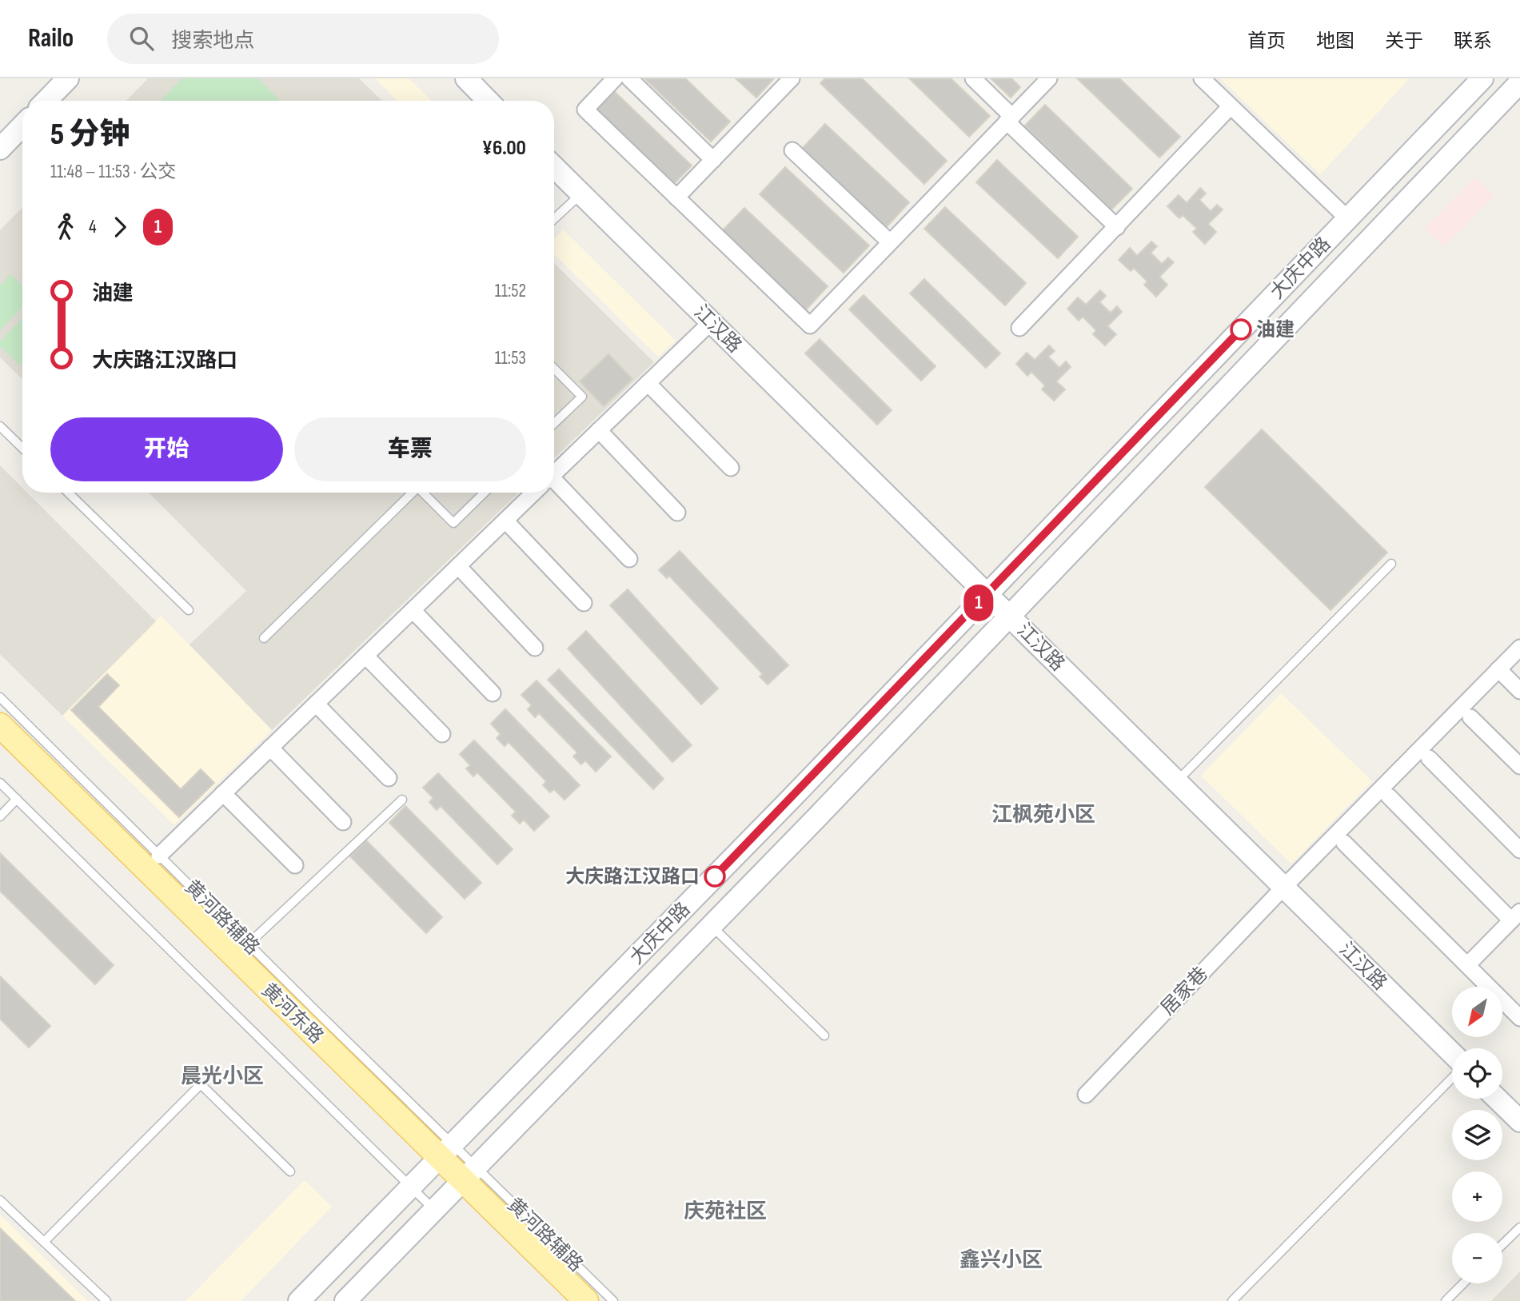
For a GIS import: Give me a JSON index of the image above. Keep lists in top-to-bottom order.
{
  "streets": {
    "main road": ["大庆中路", "江汉路", "黄河东路"],
    "street": ["居家巷"],
    "lane": ["黄河路辅路"]
  },
  "crossings": [
    ["大庆中路", "江汉路"],
    ["大庆中路", "黄河路辅路"],
    ["大庆中路", "黄河东路"],
    ["江汉路", "居家巷"],
    ["黄河路辅路", "黄河东路"]
  ],
  "districts": [
    "江枫苑小区",
    "晨光小区",
    "庆苑社区",
    "鑫兴小区"
  ],
  "places": ["油建", "大庆路江汉路口"],
  "lines": ["bus line 1"],
  "north": "bottom left",
  "page": {
    "header": "Railo",
    "search": "搜索地点",
    "nav": [
      "首页",
      "地图",
      "关于",
      "联系"
    ],
    "on_map": "1",
    "heading": ["5 分钟", "11:48 – 11:53 · 公交", "¥6.00"],
    "legs": ["4", "1"],
    "list": [
      {
        "name": "油建",
        "value": "11:52"
      },
      {
        "name": "大庆路江汉路口",
        "value": "11:53"
      }
    ],
    "buttons": ["开始", "车票"],
    "map_buttons": ["+", "−"]
  }
}
